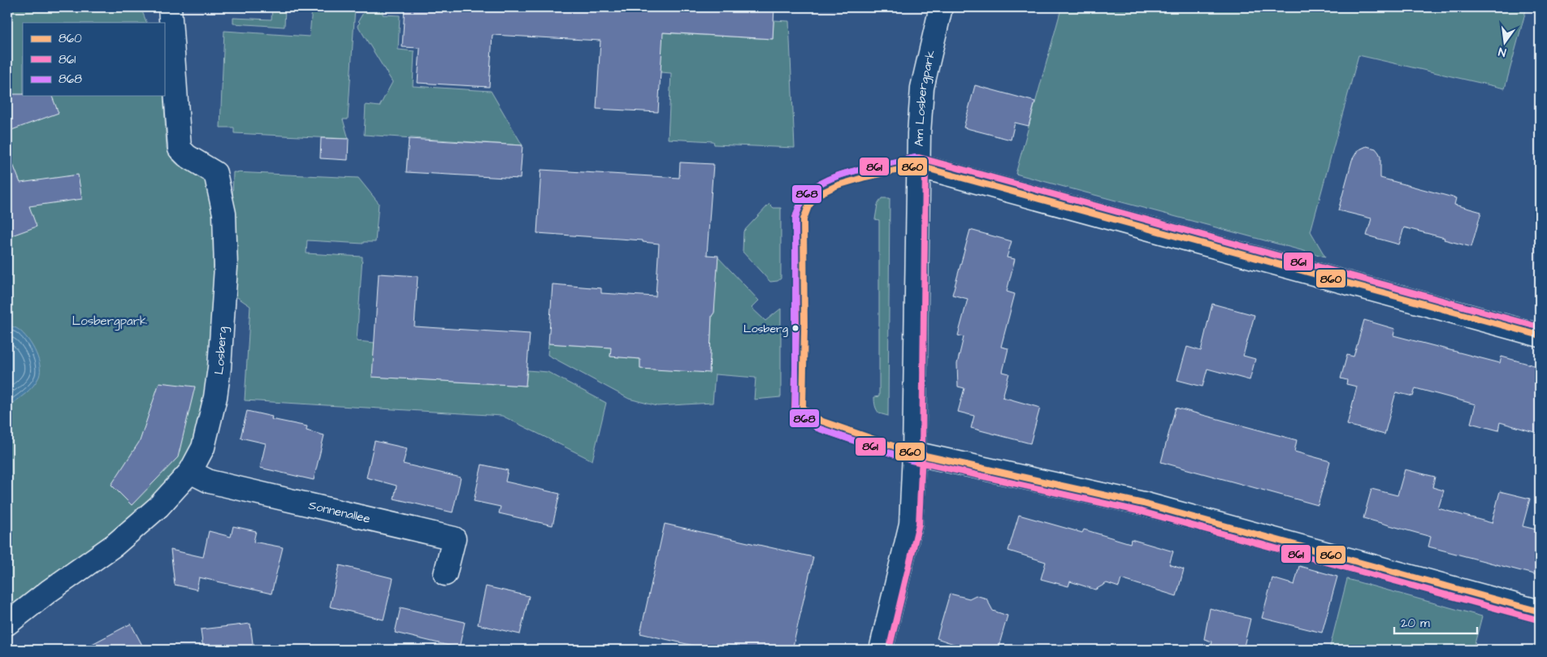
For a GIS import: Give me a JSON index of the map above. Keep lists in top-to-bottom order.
{
  "streets": {
    "street": ["Am Losbergpark", "Losberg", "Sonnenallee"]
  },
  "crossings": [
    ["Losberg", "Sonnenallee"]
  ],
  "parks": ["Losbergpark"],
  "places": ["Losberg"],
  "lines": ["transit line 861", "transit line 868", "transit line 860"],
  "legend": ["860", "861", "868"],
  "scale_bar": "20 m",
  "north": "bottom"
}
